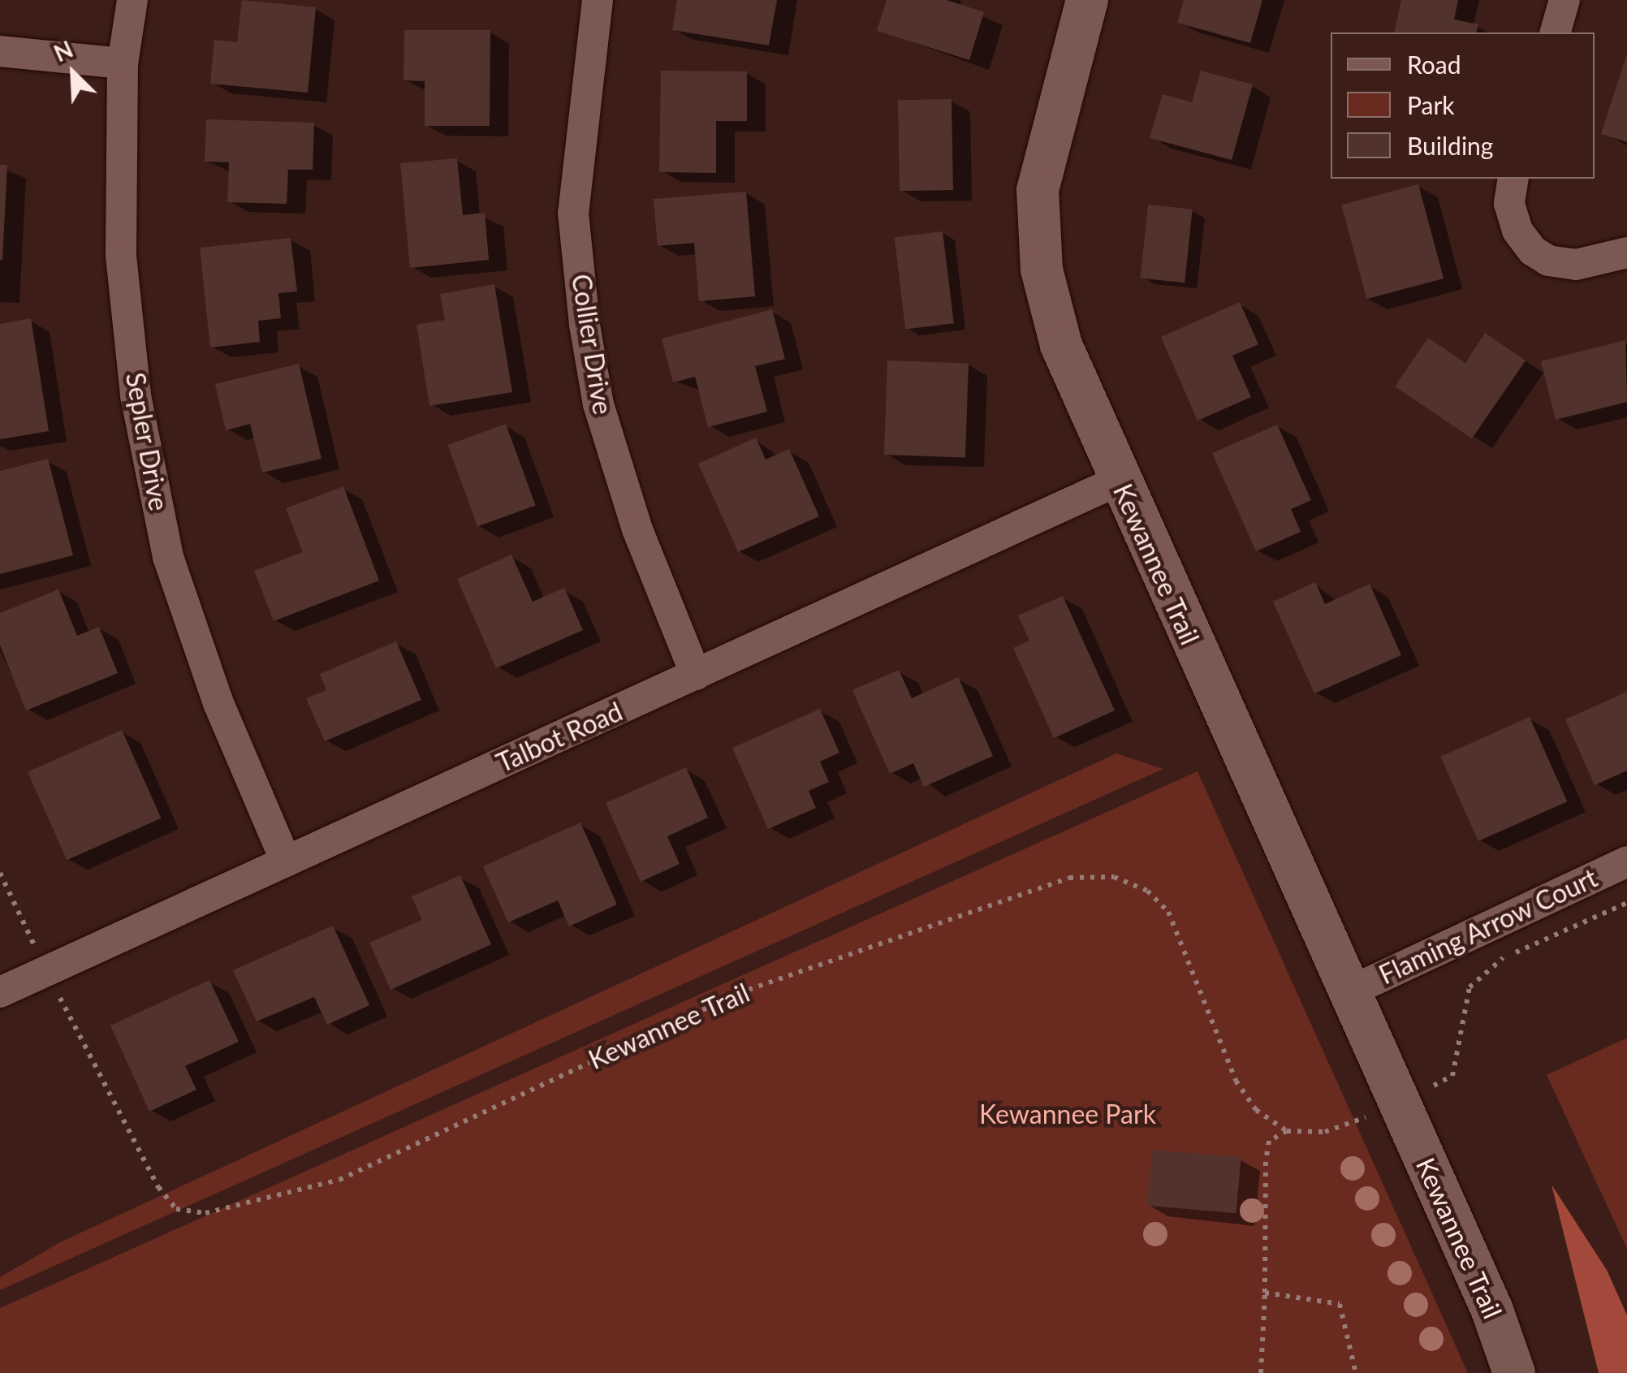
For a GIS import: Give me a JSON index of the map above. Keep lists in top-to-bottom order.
{
  "streets": {
    "street": [
      "Collier Drive",
      "Sepler Drive",
      "Kewannee Trail",
      "Talbot Road",
      "Flaming Arrow Court"
    ]
  },
  "crossings": [
    ["Collier Drive", "Talbot Road"],
    ["Sepler Drive", "Talbot Road"],
    ["Kewannee Trail", "Talbot Road"],
    ["Kewannee Trail", "Flaming Arrow Court"]
  ],
  "parks": ["Kewannee Park"],
  "legend": ["Road", "Park", "Building"],
  "north": "top left"
}
